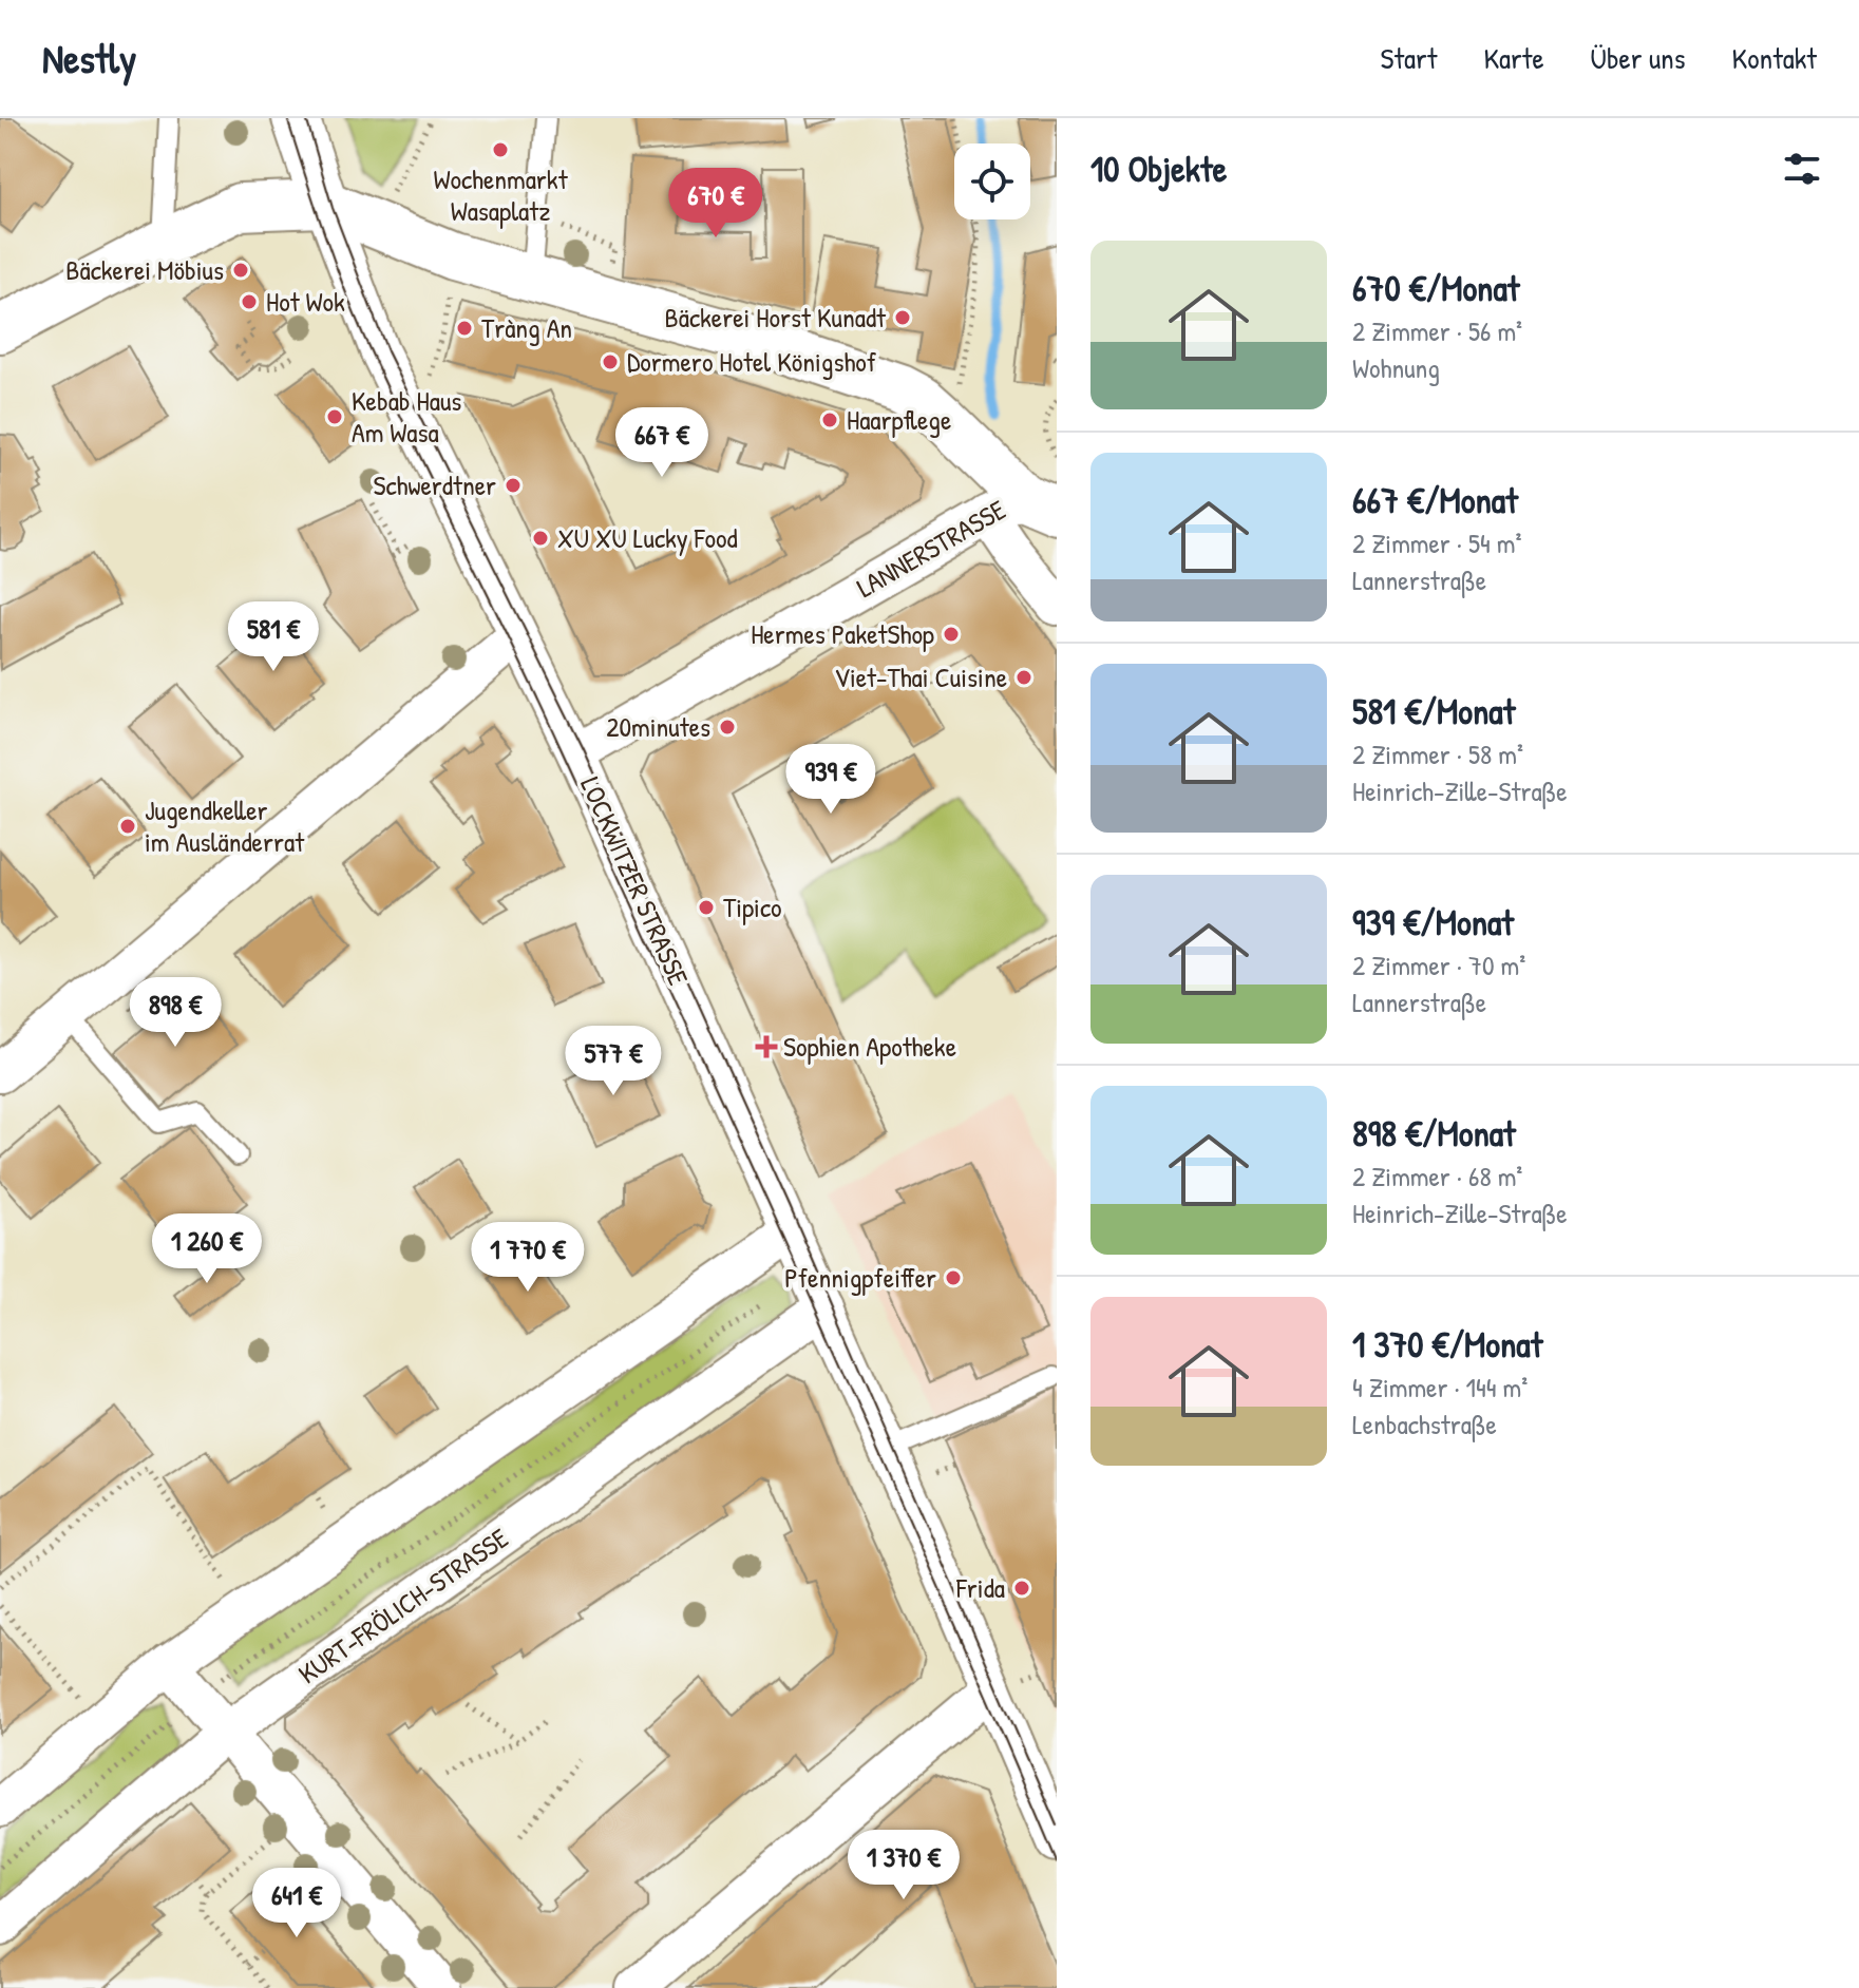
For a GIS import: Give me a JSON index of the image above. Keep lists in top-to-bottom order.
{
  "streets": {
    "street": ["LANNERSTRASSE", "LOCKWITZER STRASSE", "KURT-FRÖLICH-STRASSE"]
  },
  "crossings": [
    ["LANNERSTRASSE", "LOCKWITZER STRASSE"],
    ["LOCKWITZER STRASSE", "KURT-FRÖLICH-STRASSE"]
  ],
  "places": {
    "other": [
      "Wochenmarkt Wasaplatz",
      "Bäckerei Möbius",
      "Hot Wok",
      "Bäckerei Horst Kunadt",
      "Tràng An",
      "Dormero Hotel Königshof",
      "Kebab Haus Am Wasa",
      "Haarpflege",
      "Schwerdtner",
      "XU XU Lucky Food",
      "Hermes PaketShop",
      "Viet-Thai Cuisine",
      "20minutes",
      "Jugendkeller im Ausländerrat",
      "Tipico",
      "Pfennigpfeiffer",
      "Frida"
    ],
    "health": ["Sophien Apotheke"]
  },
  "page": {
    "header": "Nestly",
    "nav": [
      "Start",
      "Karte",
      "Über uns",
      "Kontakt"
    ],
    "heading": "10 Objekte",
    "price": [
      "670 €",
      "667 €",
      "581 €",
      "939 €",
      "898 €",
      "577 €",
      "1 260 €",
      "1 770 €",
      "1 370 €",
      "641 €"
    ],
    "list": [
      {
        "name": "670 €/Monat",
        "note": "2 Zimmer · 56 m² · Wohnung"
      },
      {
        "name": "667 €/Monat",
        "note": "2 Zimmer · 54 m² · Lannerstraße"
      },
      {
        "name": "581 €/Monat",
        "note": "2 Zimmer · 58 m² · Heinrich-Zille-Straße"
      },
      {
        "name": "939 €/Monat",
        "note": "2 Zimmer · 70 m² · Lannerstraße"
      },
      {
        "name": "898 €/Monat",
        "note": "2 Zimmer · 68 m² · Heinrich-Zille-Straße"
      },
      {
        "name": "1 370 €/Monat",
        "note": "4 Zimmer · 144 m² · Lenbachstraße"
      }
    ]
  }
}
